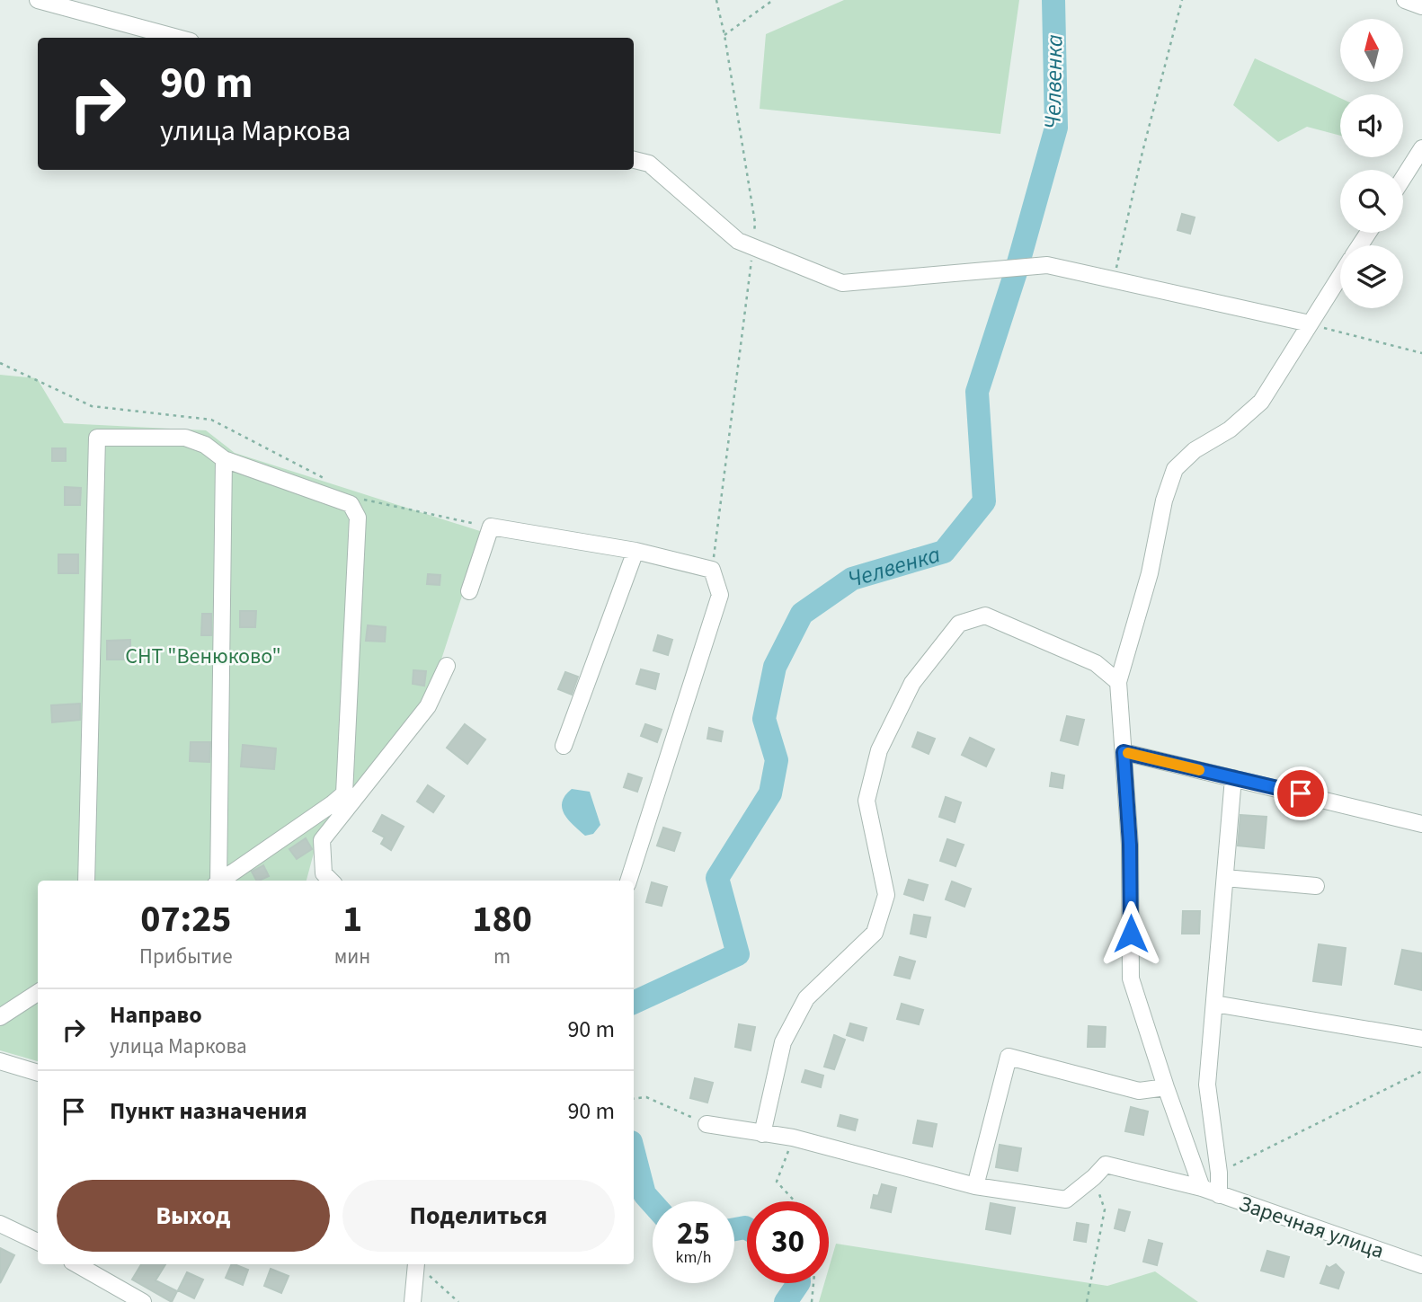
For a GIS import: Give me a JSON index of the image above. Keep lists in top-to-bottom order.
{
  "streets": {
    "street": ["Заречная улица"]
  },
  "water": ["Челвенка"],
  "parks": ["СНТ \"Венюково\""],
  "north": "top",
  "page": {
    "turn": ["90 m", "улица Маркова"],
    "eta": [
      "07:25",
      "Прибытие",
      "1",
      "мин",
      "180",
      "m"
    ],
    "list": [
      {
        "name": "Направо",
        "note": "улица Маркова",
        "value": "90 m"
      },
      {
        "name": "Пункт назначения",
        "value": "90 m"
      }
    ],
    "buttons": ["Выход", "Поделиться"],
    "speed": "25 km/h",
    "limit": "30"
  }
}
